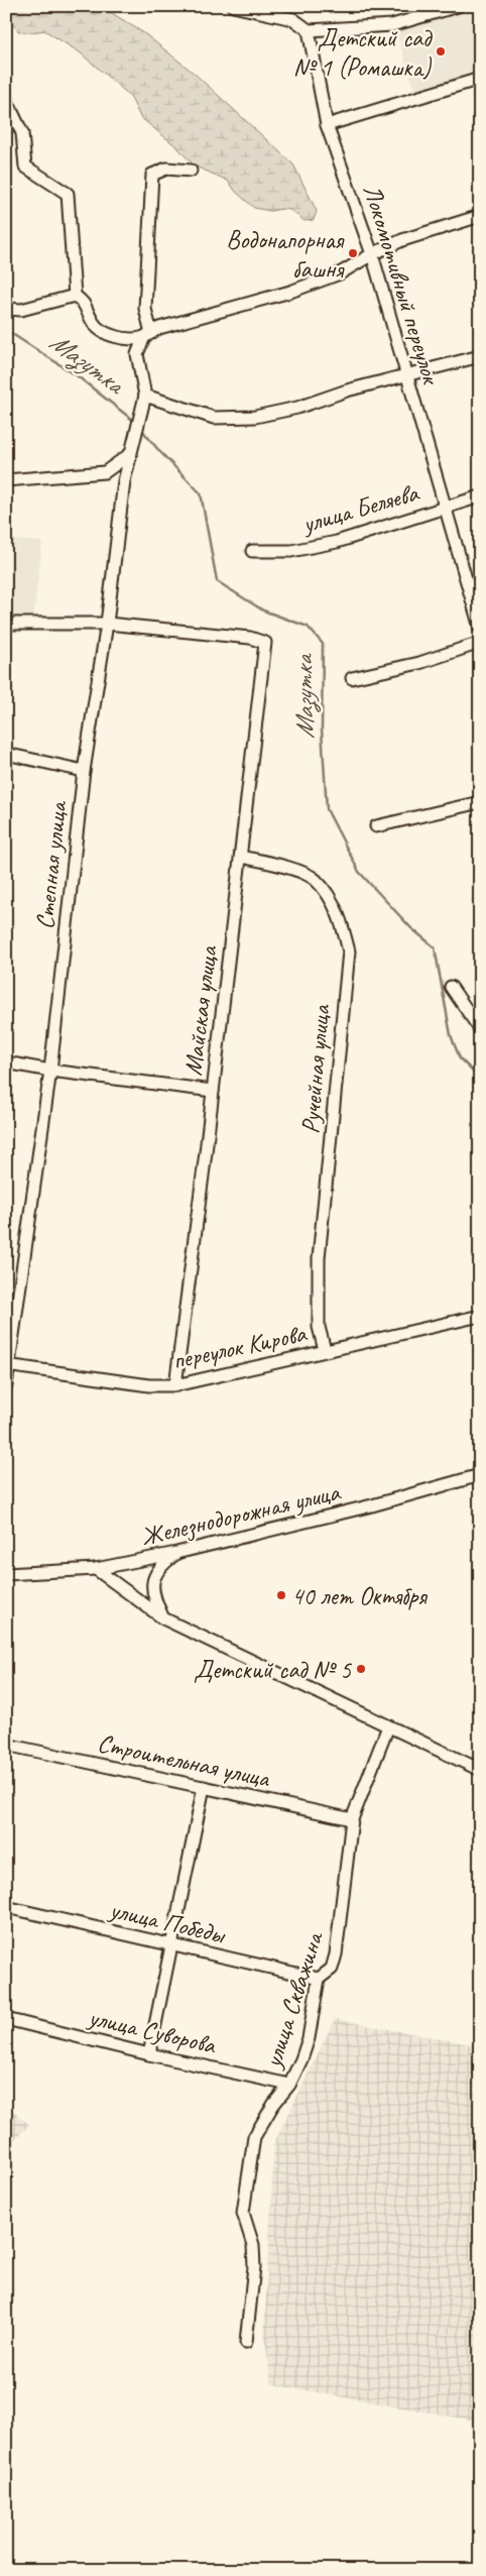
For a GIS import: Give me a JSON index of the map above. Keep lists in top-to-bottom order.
{
  "streets": {
    "street": [
      "Локомотивный переулок",
      "улица Беляева",
      "Степная улица",
      "Майская улица",
      "Ручейная улица",
      "переулок Кирова",
      "Железнодорожная улица",
      "Строительная улица",
      "улица Победы",
      "улица Скважина",
      "улица Суворова"
    ]
  },
  "crossings": [
    ["Локомотивный переулок", "улица Беляева"],
    ["Степная улица", "Майская улица"],
    ["Степная улица", "переулок Кирова"],
    ["Майская улица", "Ручейная улица"],
    ["Майская улица", "переулок Кирова"],
    ["Ручейная улица", "переулок Кирова"],
    ["Строительная улица", "улица Скважина"],
    ["улица Победы", "улица Скважина"],
    ["улица Скважина", "улица Суворова"]
  ],
  "water": ["Мазутка"],
  "places": [
    "Детский сад № 1 (Ромашка)",
    "Водонапорная башня",
    "40 лет Октября",
    "Детский сад № 5"
  ]
}
